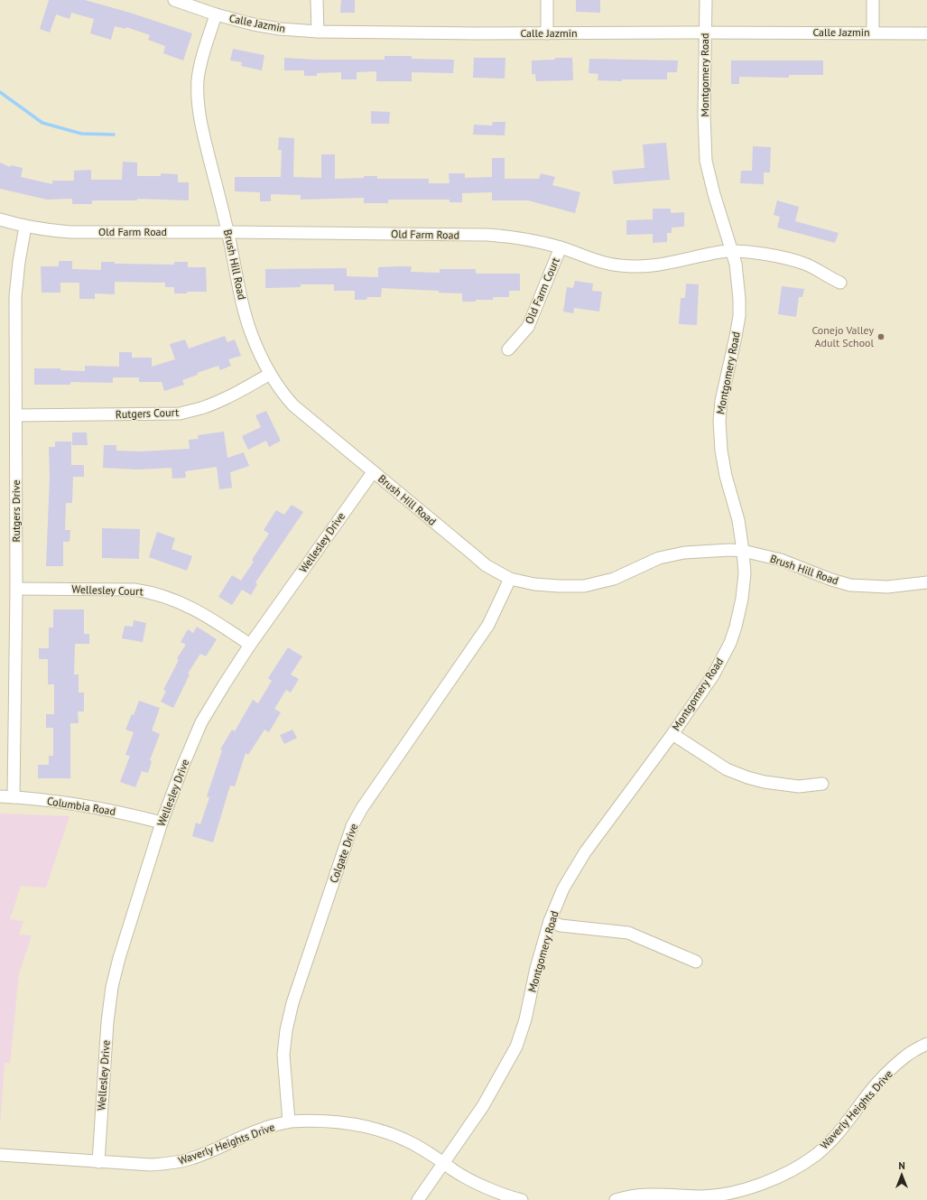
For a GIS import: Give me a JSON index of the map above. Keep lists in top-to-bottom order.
{
  "streets": {
    "street": [
      "Calle Jazmin",
      "Montgomery Road",
      "Old Farm Road",
      "Brush Hill Road",
      "Old Farm Court",
      "Rutgers Court",
      "Rutgers Drive",
      "Wellesley Drive",
      "Wellesley Court",
      "Columbia Road",
      "Colgate Drive",
      "Waverly Heights Drive"
    ]
  },
  "crossings": [
    ["Calle Jazmin", "Montgomery Road"],
    ["Calle Jazmin", "Brush Hill Road"],
    ["Montgomery Road", "Old Farm Road"],
    ["Montgomery Road", "Brush Hill Road"],
    ["Montgomery Road", "Waverly Heights Drive"],
    ["Old Farm Road", "Brush Hill Road"],
    ["Old Farm Road", "Old Farm Court"],
    ["Old Farm Road", "Rutgers Drive"],
    ["Brush Hill Road", "Rutgers Court"],
    ["Brush Hill Road", "Wellesley Drive"],
    ["Brush Hill Road", "Colgate Drive"],
    ["Rutgers Court", "Rutgers Drive"],
    ["Rutgers Drive", "Wellesley Court"],
    ["Rutgers Drive", "Columbia Road"],
    ["Wellesley Drive", "Wellesley Court"],
    ["Wellesley Drive", "Columbia Road"],
    ["Wellesley Drive", "Waverly Heights Drive"],
    ["Colgate Drive", "Waverly Heights Drive"]
  ],
  "places": ["Conejo Valley Adult School"],
  "north": "top"
}
